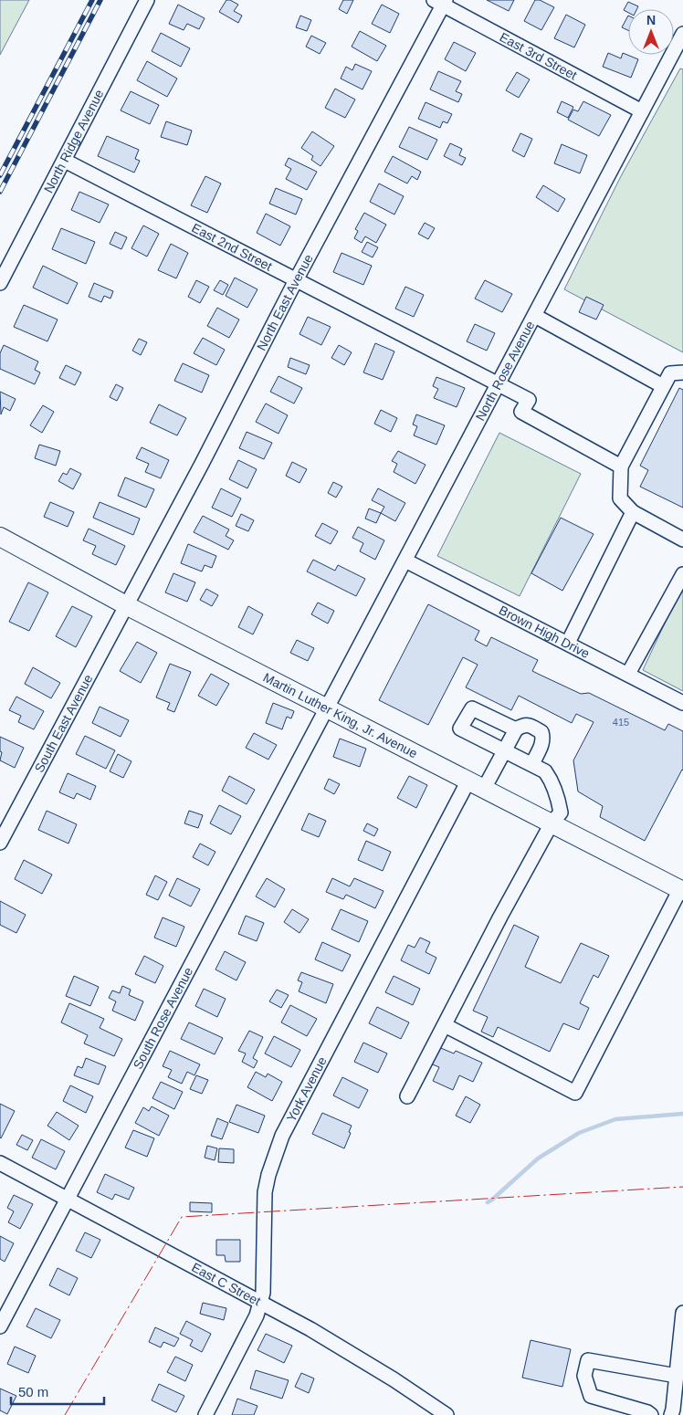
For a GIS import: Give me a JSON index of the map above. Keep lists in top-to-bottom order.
{
  "streets": {
    "main road": ["Martin Luther King, Jr. Avenue"],
    "street": [
      "East 3rd Street",
      "North Ridge Avenue",
      "East 2nd Street",
      "North East Avenue",
      "North Rose Avenue",
      "Brown High Drive",
      "South East Avenue",
      "South Rose Avenue",
      "York Avenue",
      "East C Street"
    ]
  },
  "crossings": [
    ["East 3rd Street", "North East Avenue"],
    ["East 3rd Street", "North Rose Avenue"],
    ["North Ridge Avenue", "East 2nd Street"],
    ["East 2nd Street", "North East Avenue"],
    ["East 2nd Street", "North Rose Avenue"],
    ["North East Avenue", "Martin Luther King, Jr. Avenue"],
    ["North East Avenue", "South East Avenue"],
    ["North Rose Avenue", "Brown High Drive"],
    ["North Rose Avenue", "Martin Luther King, Jr. Avenue"],
    ["North Rose Avenue", "South Rose Avenue"],
    ["Martin Luther King, Jr. Avenue", "South East Avenue"],
    ["Martin Luther King, Jr. Avenue", "South Rose Avenue"],
    ["Martin Luther King, Jr. Avenue", "York Avenue"],
    ["South Rose Avenue", "East C Street"],
    ["York Avenue", "East C Street"]
  ],
  "house_numbers": ["415"],
  "scale_bar": "50 m",
  "north": "top"
}
